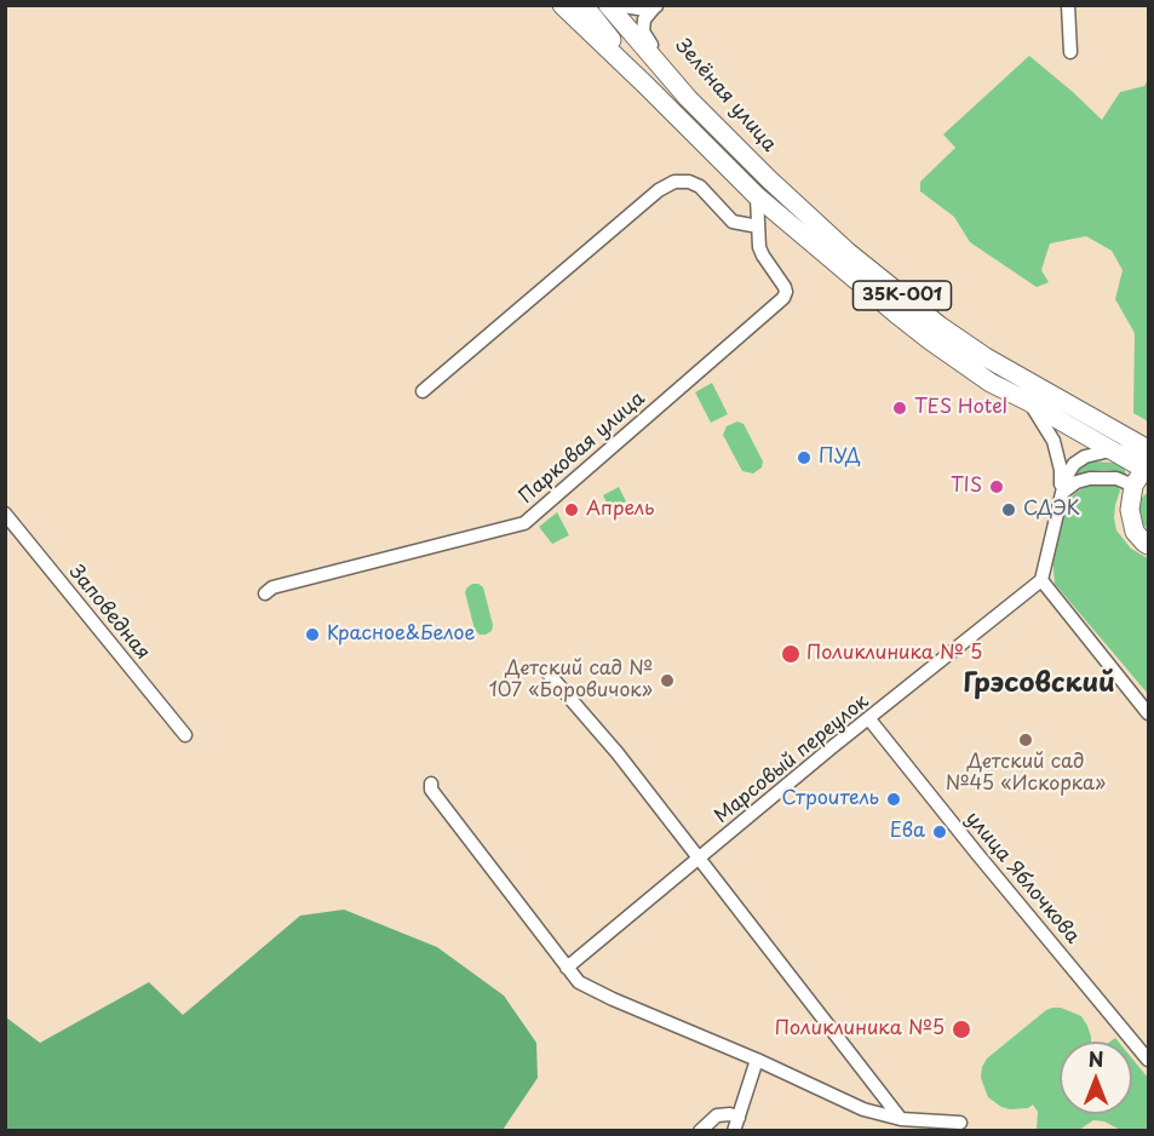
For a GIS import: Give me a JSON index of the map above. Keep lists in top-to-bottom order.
{
  "streets": {
    "main road": ["Зелёная улица", "35К-001"],
    "street": [
      "Парковая улица",
      "Заповедная",
      "Марсовый переулок",
      "улица Яблочкова"
    ]
  },
  "crossings": [
    ["Зелёная улица", "35К-001"],
    ["35К-001", "Парковая улица"],
    ["Марсовый переулок", "улица Яблочкова"]
  ],
  "districts": ["Грэсовский"],
  "places": [
    "TES Hotel",
    "ПУД",
    "TIS",
    "Апрель",
    "СДЭК",
    "Красное&Белое",
    "Поликлиника № 5",
    "Детский сад № 107 «Боровичок»",
    "Детский сад №45 «Искорка»",
    "Строитель",
    "Ева",
    "Поликлиника №5"
  ],
  "north": "top"
}
